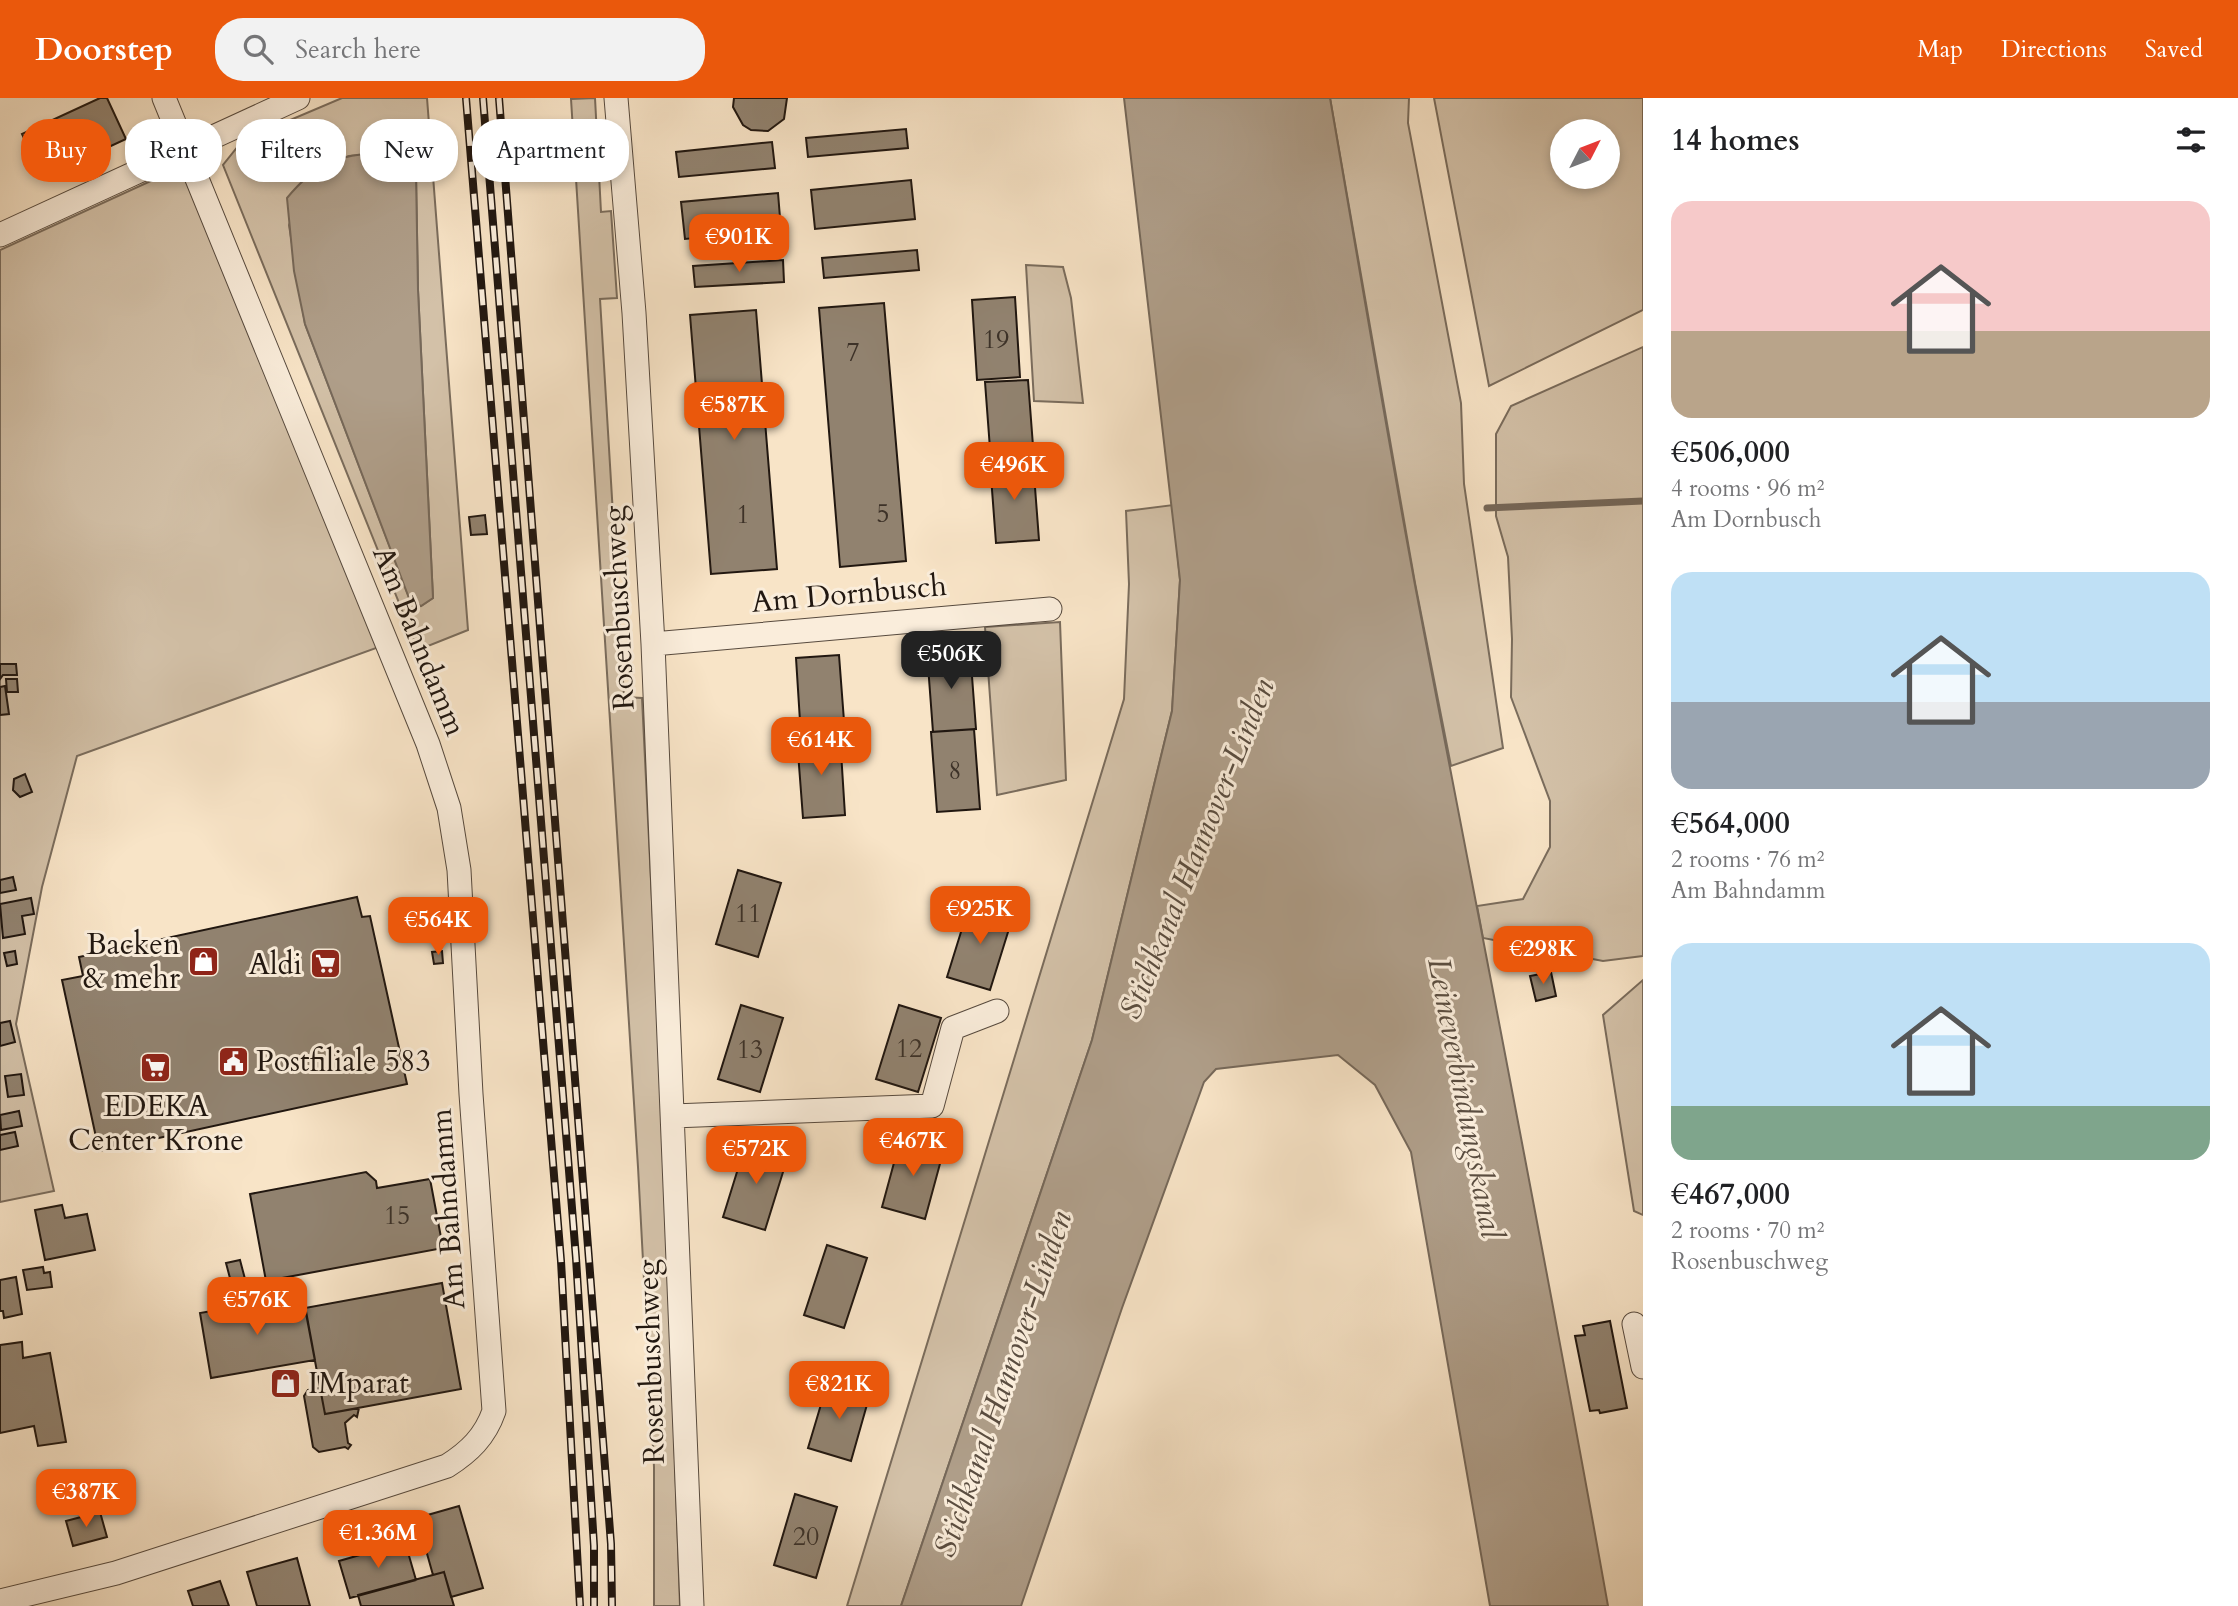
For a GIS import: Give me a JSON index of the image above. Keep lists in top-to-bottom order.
{
  "streets": {
    "street": ["Am Dornbusch", "Rosenbuschweg", "Am Bahndamm"]
  },
  "crossings": [
    ["Am Dornbusch", "Rosenbuschweg"]
  ],
  "water": ["Stichkanal Hannover-Linden", "Leineverbindungskanal"],
  "places": {
    "shop": ["Backen & mehr", "IMparat"],
    "supermarket": ["Aldi", "EDEKA Center Krone"],
    "public building": ["Postfiliale 583"]
  },
  "house_numbers": [
    "19",
    "7",
    "5",
    "1",
    "8",
    "11",
    "12",
    "13",
    "15",
    "20"
  ],
  "north": "top right",
  "page": {
    "header": "Doorstep",
    "search": "Search here",
    "nav": ["Map", "Directions", "Saved"],
    "heading": "14 homes",
    "chip": [
      "Buy",
      "Rent",
      "Filters",
      "New",
      "Apartment"
    ],
    "list": [
      {
        "name": "€506,000",
        "note": "4 rooms · 96 m² · Am Dornbusch"
      },
      {
        "name": "€564,000",
        "note": "2 rooms · 76 m² · Am Bahndamm"
      },
      {
        "name": "€467,000",
        "note": "2 rooms · 70 m² · Rosenbuschweg"
      }
    ],
    "price": [
      "€901K",
      "€587K",
      "€496K",
      "€506K",
      "€614K",
      "€925K",
      "€564K",
      "€298K",
      "€467K",
      "€572K",
      "€576K",
      "€821K",
      "€387K",
      "€1.36M"
    ]
  }
}
